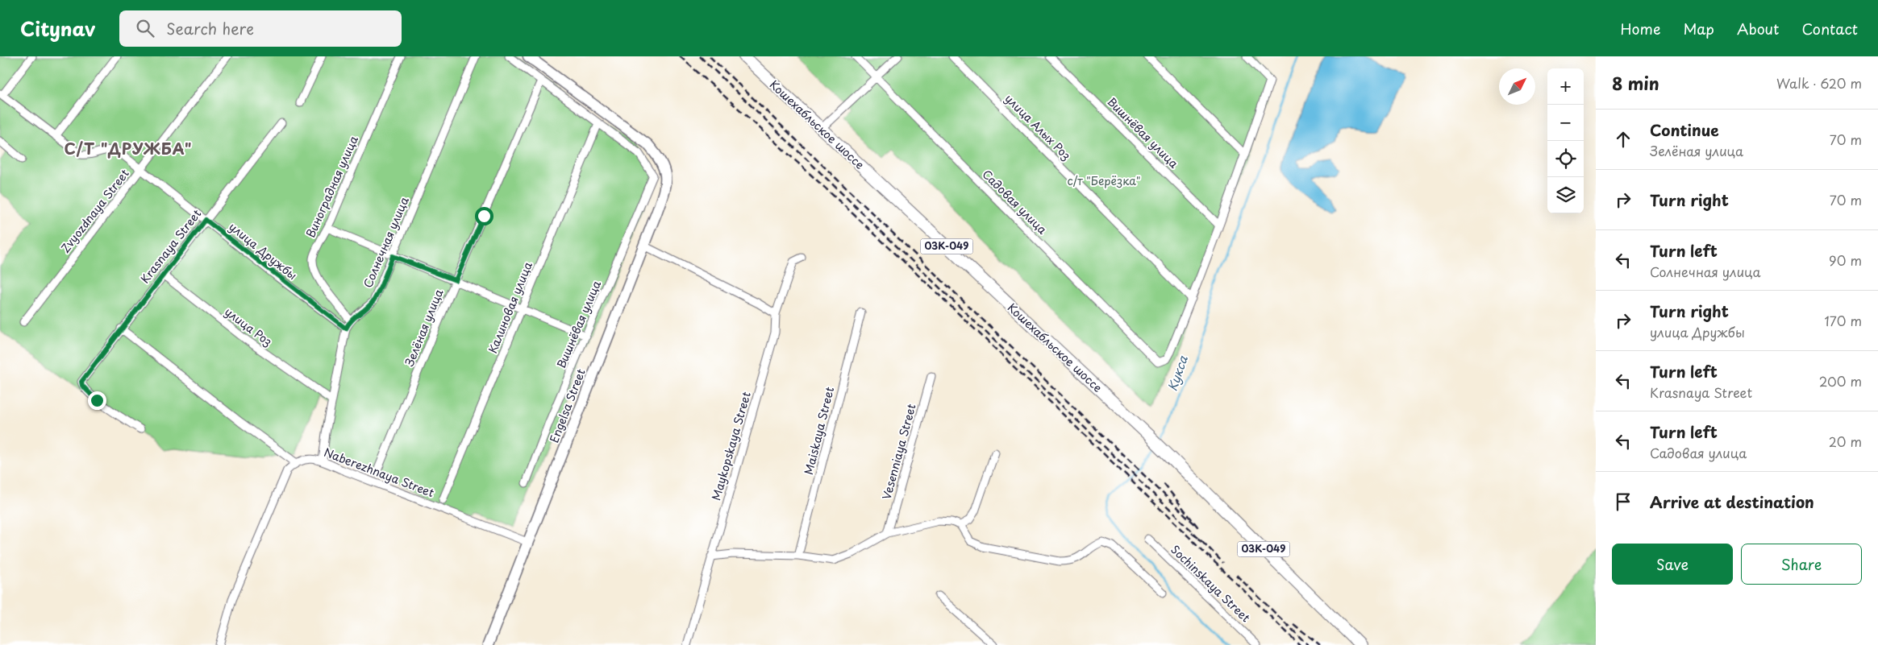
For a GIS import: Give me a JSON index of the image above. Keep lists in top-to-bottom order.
{
  "streets": {
    "main road": ["Кошехабльское шоссе", "03К-049"],
    "street": [
      "улица Алых Роз",
      "Вишнёвая улица",
      "Виноградная улица",
      "Садовая улица",
      "Zvyozdnaya Street",
      "Солнечная улица",
      "Krasnaya Street",
      "улица Дружбы",
      "Калиновая улица",
      "улица Роз",
      "Зелёная улица",
      "Engelsa Street",
      "Maiskaya Street",
      "Maykopskaya Street",
      "Vesenniaya Street",
      "Naberezhnaya Street",
      "Sochinskaya Street"
    ]
  },
  "crossings": [
    ["улица Алых Роз", "Садовая улица"],
    ["Вишнёвая улица", "Калиновая улица"],
    ["Виноградная улица", "Солнечная улица"],
    ["Zvyozdnaya Street", "улица Дружбы"],
    ["Солнечная улица", "улица Дружбы"],
    ["Солнечная улица", "улица Роз"],
    ["Солнечная улица", "Naberezhnaya Street"],
    ["Krasnaya Street", "улица Дружбы"],
    ["Krasnaya Street", "улица Роз"],
    ["Engelsa Street", "Naberezhnaya Street"]
  ],
  "districts": ["С/Т \"ДРУЖБА\""],
  "water": ["Кукса"],
  "parks": ["с/т \"Берёзка\""],
  "north": "top right",
  "page": {
    "header": "Citynav",
    "search": "Search here",
    "nav": [
      "Home",
      "Map",
      "About",
      "Contact"
    ],
    "heading": ["8 min", "Walk · 620 m"],
    "map_buttons": ["+", "−"],
    "list": [
      ["Continue", "Зелёная улица", "70 m"],
      ["Turn right", "70 m"],
      ["Turn left", "Солнечная улица", "90 m"],
      ["Turn right", "улица Дружбы", "170 m"],
      ["Turn left", "Krasnaya Street", "200 m"],
      ["Turn left", "Садовая улица", "20 m"],
      "Arrive at destination"
    ],
    "buttons": ["Save", "Share"]
  }
}
